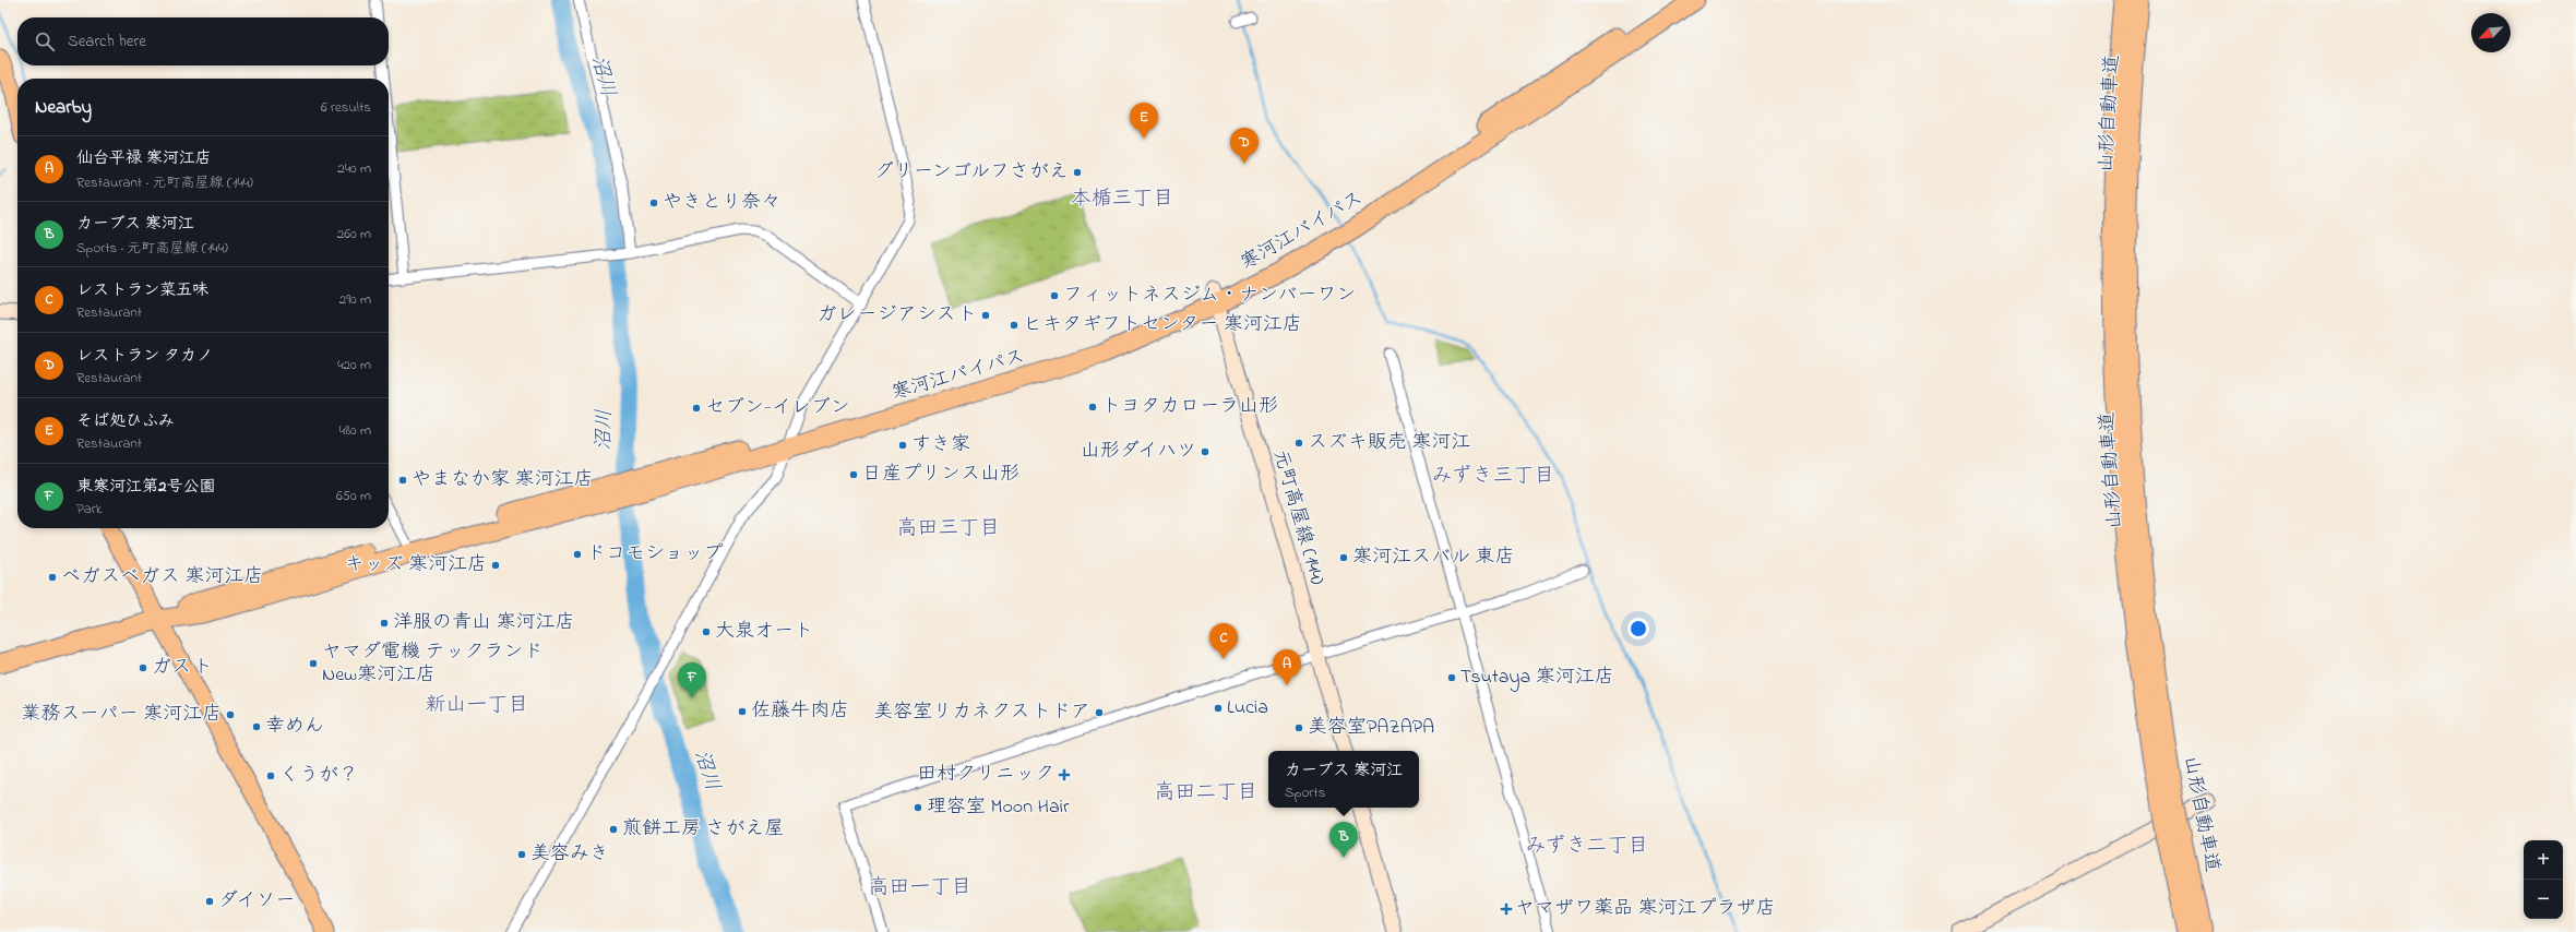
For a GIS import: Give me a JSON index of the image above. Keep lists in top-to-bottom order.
{
  "streets": {
    "highway": ["山形自動車道", "寒河江バイパス"],
    "main road": ["元町高屋線 (144)"]
  },
  "crossings": [
    ["寒河江バイパス", "元町高屋線 (144)"]
  ],
  "districts": [
    "本楯三丁目",
    "みずき三丁目",
    "高田三丁目",
    "新山一丁目",
    "高田二丁目",
    "みずき二丁目",
    "高田一丁目"
  ],
  "water": ["沼川"],
  "places": {
    "other": [
      "グリーンゴルフさがえ",
      "やきとり奈々",
      "フィットネスジム・ナンバーワン",
      "ガレージアシスト",
      "ヒキタギフトセンター 寒河江店",
      "トヨタカローラ山形",
      "セブン-イレブン",
      "スズキ販売 寒河江",
      "すき家",
      "山形ダイハツ",
      "日産プリンス山形",
      "やまなか家 寒河江店",
      "ドコモショップ",
      "寒河江スバル 東店",
      "キッズ 寒河江店",
      "ベガスベガス 寒河江店",
      "洋服の青山 寒河江店",
      "大泉オート",
      "ヤマダ電機 テックランド New寒河江店",
      "ガスト",
      "Tsutaya 寒河江店",
      "Lucia",
      "佐藤牛肉店",
      "美容室リカネクストドア",
      "業務スーパー 寒河江店",
      "幸めん",
      "美容室PAZAPA",
      "くうが？",
      "理容室 Moon Hair",
      "煎餅工房 さがえ屋",
      "美容みき",
      "ダイソー"
    ],
    "health": ["田村クリニック", "ヤマザワ薬品 寒河江プラザ店"]
  },
  "north": "bottom left",
  "page": {
    "search": "Search here",
    "heading": ["Nearby", "6 results"],
    "pins": [
      "E",
      "D",
      "C",
      "A",
      "F",
      "B"
    ],
    "list": [
      {
        "mark": "A",
        "name": "仙台平禄 寒河江店",
        "note": "Restaurant · 元町高屋線 (144)",
        "value": "240 m"
      },
      {
        "mark": "B",
        "name": "カーブス 寒河江",
        "note": "Sports · 元町高屋線 (144)",
        "value": "260 m"
      },
      {
        "mark": "C",
        "name": "レストラン菜五味",
        "note": "Restaurant",
        "value": "290 m"
      },
      {
        "mark": "D",
        "name": "レストラン タカノ",
        "note": "Restaurant",
        "value": "420 m"
      },
      {
        "mark": "E",
        "name": "そば処ひふみ",
        "note": "Restaurant",
        "value": "480 m"
      },
      {
        "mark": "F",
        "name": "東寒河江第2号公園",
        "note": "Park",
        "value": "650 m"
      }
    ],
    "popup": ["カーブス 寒河江", "Sports"],
    "map_buttons": ["+", "−"]
  }
}
